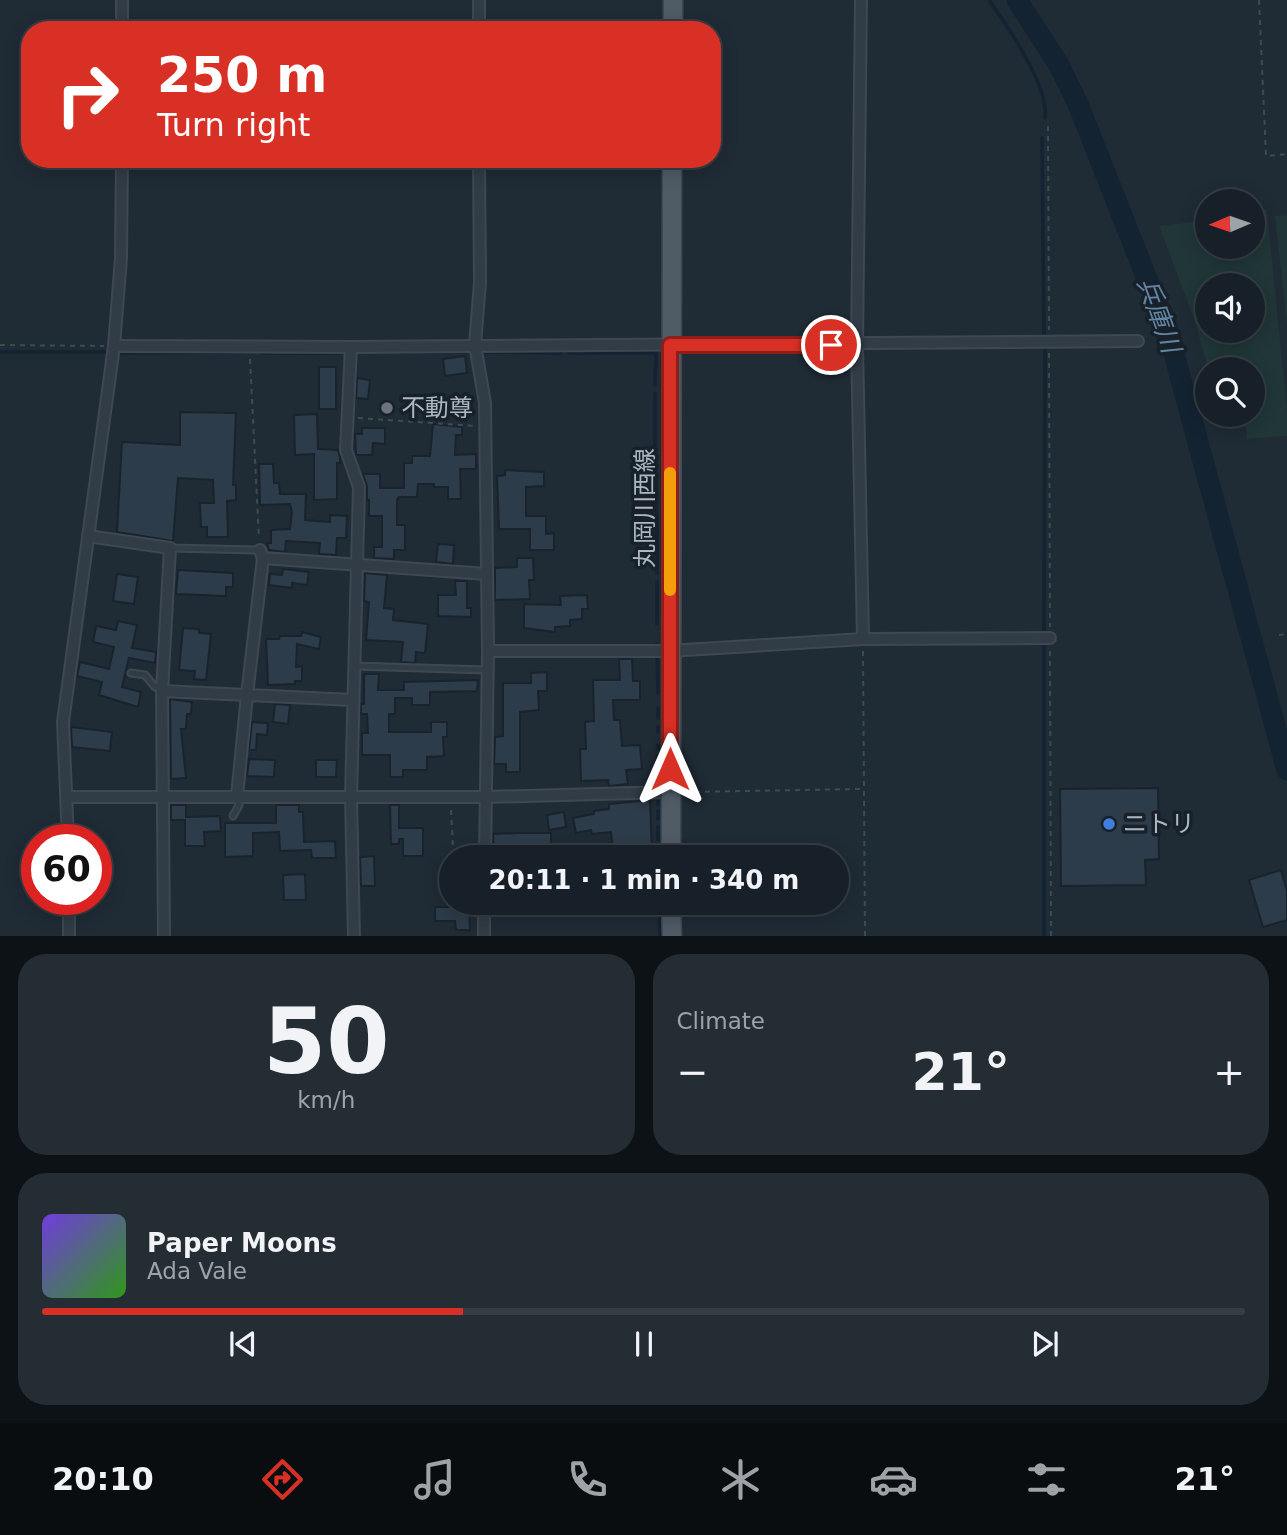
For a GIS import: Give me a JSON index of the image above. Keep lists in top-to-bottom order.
{
  "streets": {
    "main road": ["丸岡川西線"]
  },
  "water": ["兵庫川"],
  "places": ["不動尊", "ニトリ"],
  "north": "left",
  "page": {
    "turn": ["250 m", "Turn right"],
    "limit": "60",
    "trip": "20:11 · 1 min · 340 m",
    "tile": [
      ["50", "km/h"],
      "Climate"
    ],
    "heat": ["−", "21°", "+"],
    "song": ["Paper Moons", "Ada Vale"],
    "tabs": ["20:10", "21°"]
  }
}
